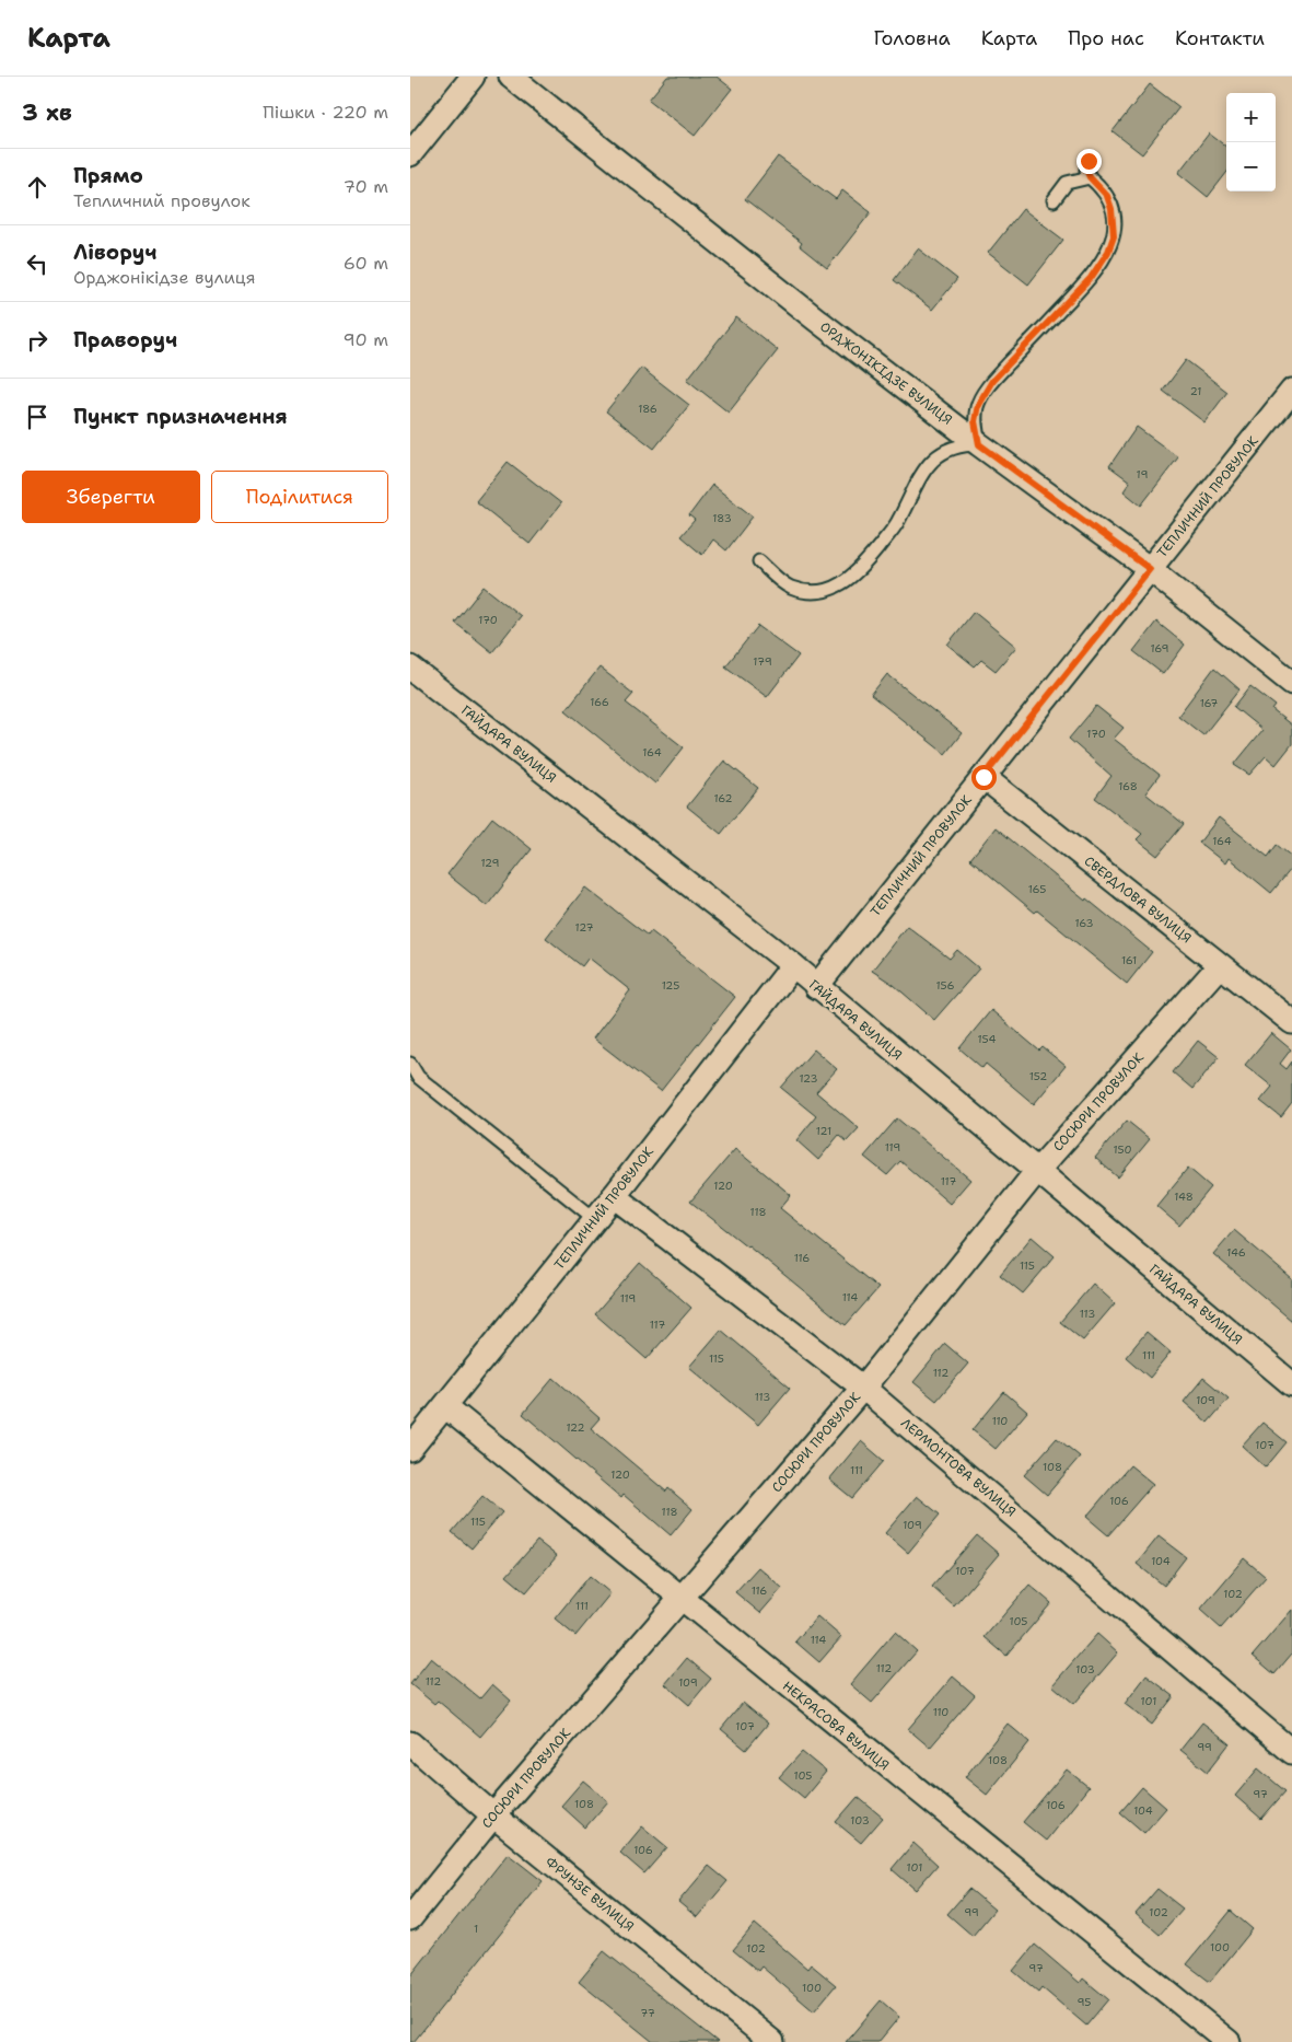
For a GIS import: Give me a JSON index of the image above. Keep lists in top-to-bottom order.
{
  "streets": {
    "street": [
      "ОРДЖОНІКІДЗЕ ВУЛИЦЯ",
      "ТЕПЛИЧНИЙ ПРОВУЛОК",
      "ГАЙДАРА ВУЛИЦЯ",
      "СВЕРДЛОВА ВУЛИЦЯ",
      "СОСЮРИ ПРОВУЛОК",
      "ЛЕРМОНТОВА ВУЛИЦЯ",
      "НЕКРАСОВА ВУЛИЦЯ",
      "ФРУНЗЕ ВУЛИЦЯ"
    ]
  },
  "crossings": [
    ["ОРДЖОНІКІДЗЕ ВУЛИЦЯ", "ТЕПЛИЧНИЙ ПРОВУЛОК"],
    ["ТЕПЛИЧНИЙ ПРОВУЛОК", "ГАЙДАРА ВУЛИЦЯ"],
    ["ТЕПЛИЧНИЙ ПРОВУЛОК", "СВЕРДЛОВА ВУЛИЦЯ"],
    ["ТЕПЛИЧНИЙ ПРОВУЛОК", "ЛЕРМОНТОВА ВУЛИЦЯ"],
    ["ТЕПЛИЧНИЙ ПРОВУЛОК", "НЕКРАСОВА ВУЛИЦЯ"],
    ["ГАЙДАРА ВУЛИЦЯ", "СОСЮРИ ПРОВУЛОК"],
    ["СВЕРДЛОВА ВУЛИЦЯ", "СОСЮРИ ПРОВУЛОК"],
    ["СОСЮРИ ПРОВУЛОК", "ЛЕРМОНТОВА ВУЛИЦЯ"],
    ["СОСЮРИ ПРОВУЛОК", "НЕКРАСОВА ВУЛИЦЯ"],
    ["СОСЮРИ ПРОВУЛОК", "ФРУНЗЕ ВУЛИЦЯ"]
  ],
  "house_numbers": [
    "21",
    "186",
    "19",
    "183",
    "170",
    "169",
    "179",
    "166",
    "167",
    "170",
    "164",
    "168",
    "162",
    "164",
    "129",
    "165",
    "163",
    "127",
    "161",
    "125",
    "156",
    "154",
    "152",
    "123",
    "121",
    "119",
    "150",
    "117",
    "120",
    "148",
    "118",
    "146",
    "116",
    "115",
    "114",
    "119",
    "113",
    "117",
    "111",
    "115",
    "112",
    "113",
    "109",
    "110",
    "122",
    "107",
    "108",
    "111",
    "120",
    "106",
    "118",
    "115",
    "109",
    "104",
    "107",
    "116",
    "102",
    "111",
    "105",
    "114",
    "112",
    "103",
    "112",
    "109",
    "101",
    "110",
    "107",
    "99",
    "108",
    "105",
    "97",
    "108",
    "106",
    "104",
    "103",
    "106",
    "101",
    "99",
    "102",
    "1",
    "100",
    "102",
    "97",
    "100",
    "95",
    "77"
  ],
  "page": {
    "header": "Карта",
    "nav": [
      "Головна",
      "Карта",
      "Про нас",
      "Контакти"
    ],
    "heading": ["3 хв", "Пішки · 220 m"],
    "map_buttons": ["+", "−"],
    "list": [
      ["Прямо", "Тепличний провулок", "70 m"],
      ["Ліворуч", "Орджонікідзе вулиця", "60 m"],
      ["Праворуч", "90 m"],
      "Пункт призначення"
    ],
    "buttons": ["Зберегти", "Поділитися"]
  }
}
